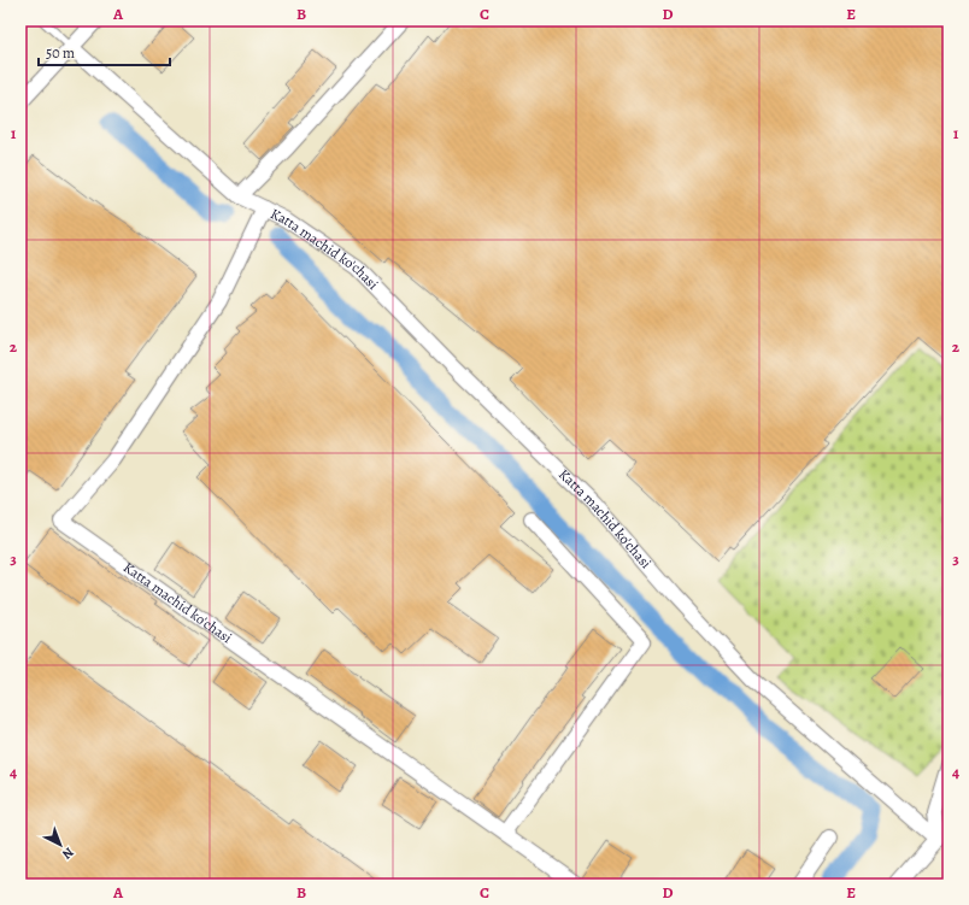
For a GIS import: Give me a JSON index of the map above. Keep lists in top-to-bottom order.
{
  "streets": {
    "street": ["Katta machid ko'chasi"]
  },
  "scale_bar": "50 m",
  "north": "bottom right",
  "grid": {
    "columns": [
      "A",
      "B",
      "C",
      "D",
      "E"
    ],
    "rows": [
      "1",
      "2",
      "3",
      "4"
    ]
  }
}
